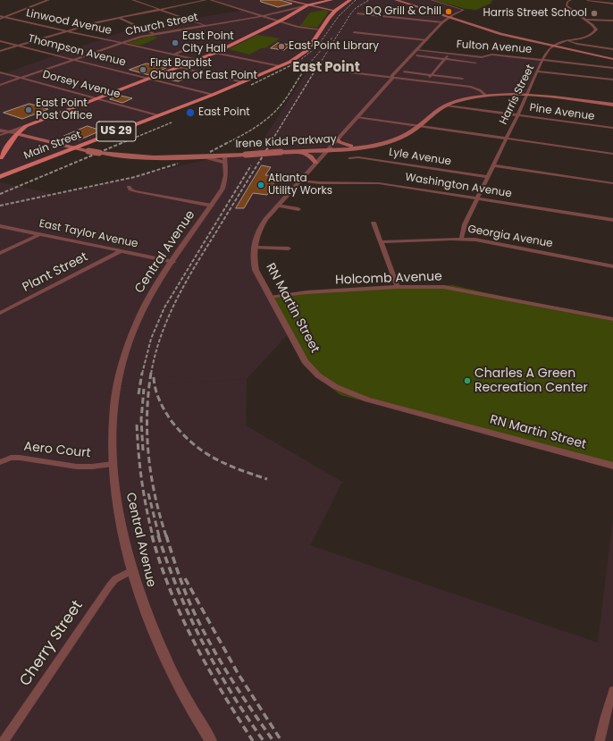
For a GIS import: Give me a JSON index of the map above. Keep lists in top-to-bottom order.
{
  "streets": {
    "main road": [
      "Church Street",
      "US 29",
      "Irene Kidd Parkway",
      "Main Street"
    ],
    "street": [
      "Linwood Avenue",
      "Fulton Avenue",
      "Thompson Avenue",
      "Dorsey Avenue",
      "Harris Street",
      "Pine Avenue",
      "Lyle Avenue",
      "Washington Avenue",
      "East Taylor Avenue",
      "Georgia Avenue",
      "Central Avenue",
      "Plant Street",
      "Holcomb Avenue",
      "RN Martin Street",
      "Aero Court",
      "Cherry Street"
    ]
  },
  "crossings": [
    ["Linwood Avenue", "Church Street"],
    ["Church Street", "Thompson Avenue"],
    ["Church Street", "Dorsey Avenue"],
    ["Fulton Avenue", "Harris Street"],
    ["Fulton Avenue", "RN Martin Street"],
    ["Thompson Avenue", "Main Street"],
    ["Dorsey Avenue", "Main Street"],
    ["Harris Street", "Pine Avenue"],
    ["Harris Street", "Irene Kidd Parkway"],
    ["Harris Street", "Lyle Avenue"],
    ["Harris Street", "Washington Avenue"],
    ["Harris Street", "Georgia Avenue"],
    ["Pine Avenue", "Irene Kidd Parkway"],
    ["Irene Kidd Parkway", "Main Street"],
    ["Irene Kidd Parkway", "Central Avenue"],
    ["Irene Kidd Parkway", "RN Martin Street"],
    ["Washington Avenue", "RN Martin Street"],
    ["East Taylor Avenue", "Central Avenue"],
    ["East Taylor Avenue", "Plant Street"],
    ["Central Avenue", "Aero Court"],
    ["Central Avenue", "Cherry Street"],
    ["Holcomb Avenue", "RN Martin Street"]
  ],
  "districts": ["East Point"],
  "places": [
    "DQ Grill & Chill",
    "Harris Street School",
    "East Point City Hall",
    "East Point Library",
    "First Baptist Church of East Point",
    "East Point Post Office",
    "East Point",
    "Atlanta Utility Works",
    "Charles A Green Recreation Center"
  ]
}
